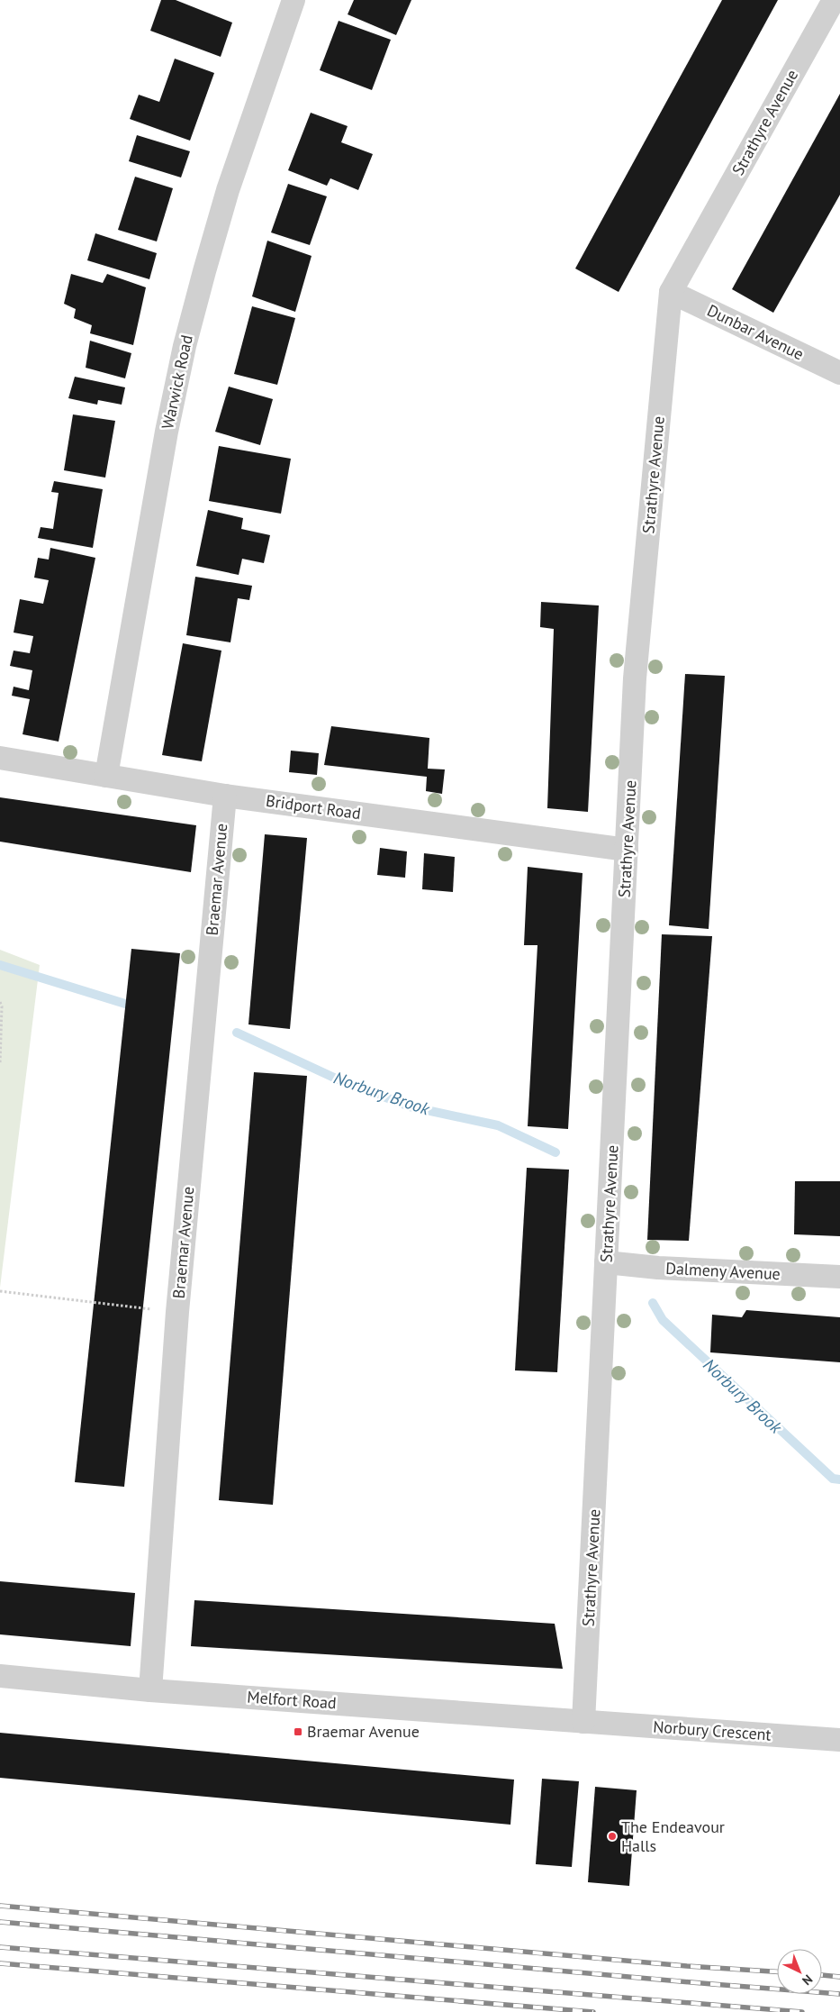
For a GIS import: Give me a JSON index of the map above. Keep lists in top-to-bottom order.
{
  "streets": {
    "street": [
      "Strathyre Avenue",
      "Dunbar Avenue",
      "Warwick Road",
      "Bridport Road",
      "Braemar Avenue",
      "Dalmeny Avenue",
      "Melfort Road",
      "Norbury Crescent"
    ]
  },
  "crossings": [
    ["Strathyre Avenue", "Dunbar Avenue"],
    ["Strathyre Avenue", "Bridport Road"],
    ["Strathyre Avenue", "Dalmeny Avenue"],
    ["Strathyre Avenue", "Melfort Road"],
    ["Strathyre Avenue", "Norbury Crescent"],
    ["Warwick Road", "Bridport Road"],
    ["Bridport Road", "Braemar Avenue"],
    ["Braemar Avenue", "Melfort Road"],
    ["Melfort Road", "Norbury Crescent"]
  ],
  "water": ["Norbury Brook"],
  "places": {
    "transit": ["Braemar Avenue"],
    "other": ["The Endeavour Halls"]
  },
  "north": "bottom right"
}
